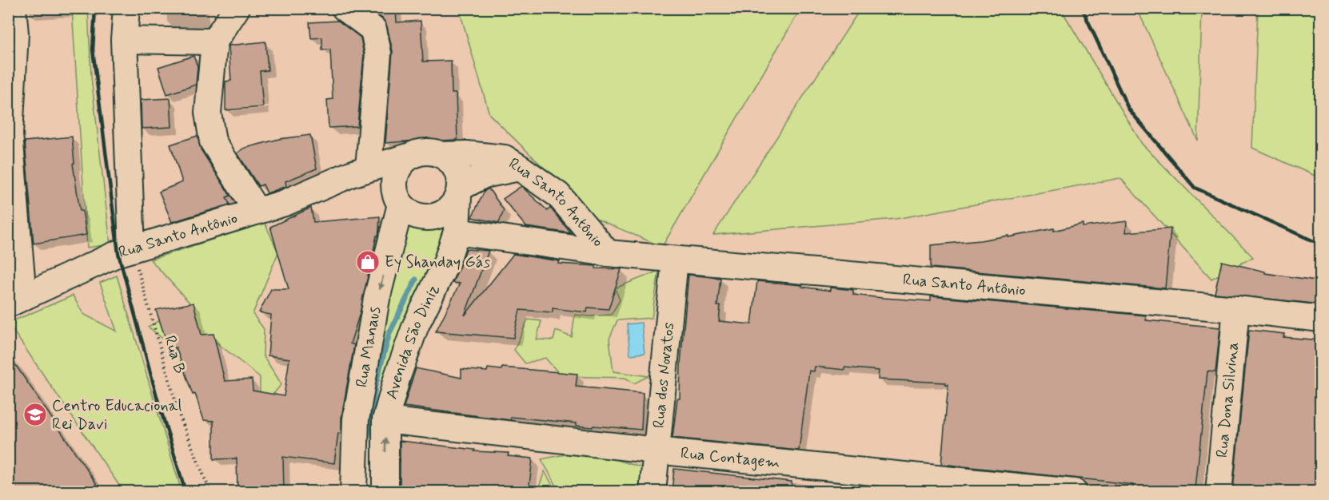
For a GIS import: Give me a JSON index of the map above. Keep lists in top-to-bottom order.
{
  "streets": {
    "street": [
      "Rua Santo Antônio",
      "Avenida São Diniz",
      "Rua Manaus",
      "Rua dos Novatos",
      "Rua Dona Silvina",
      "Rua Contagem"
    ],
    "path": ["Rua B"]
  },
  "crossings": [
    ["Rua Santo Antônio", "Avenida São Diniz"],
    ["Rua Santo Antônio", "Rua Manaus"],
    ["Rua Santo Antônio", "Rua B"],
    ["Rua Santo Antônio", "Rua dos Novatos"],
    ["Rua Santo Antônio", "Rua Dona Silvina"],
    ["Avenida São Diniz", "Rua Manaus"],
    ["Avenida São Diniz", "Rua Contagem"],
    ["Rua dos Novatos", "Rua Contagem"]
  ],
  "one_way": ["Rua Manaus"],
  "places": {
    "shop": ["Ey Shanday Gás"],
    "school or university": ["Centro Educacional Rei Davi"]
  }
}
